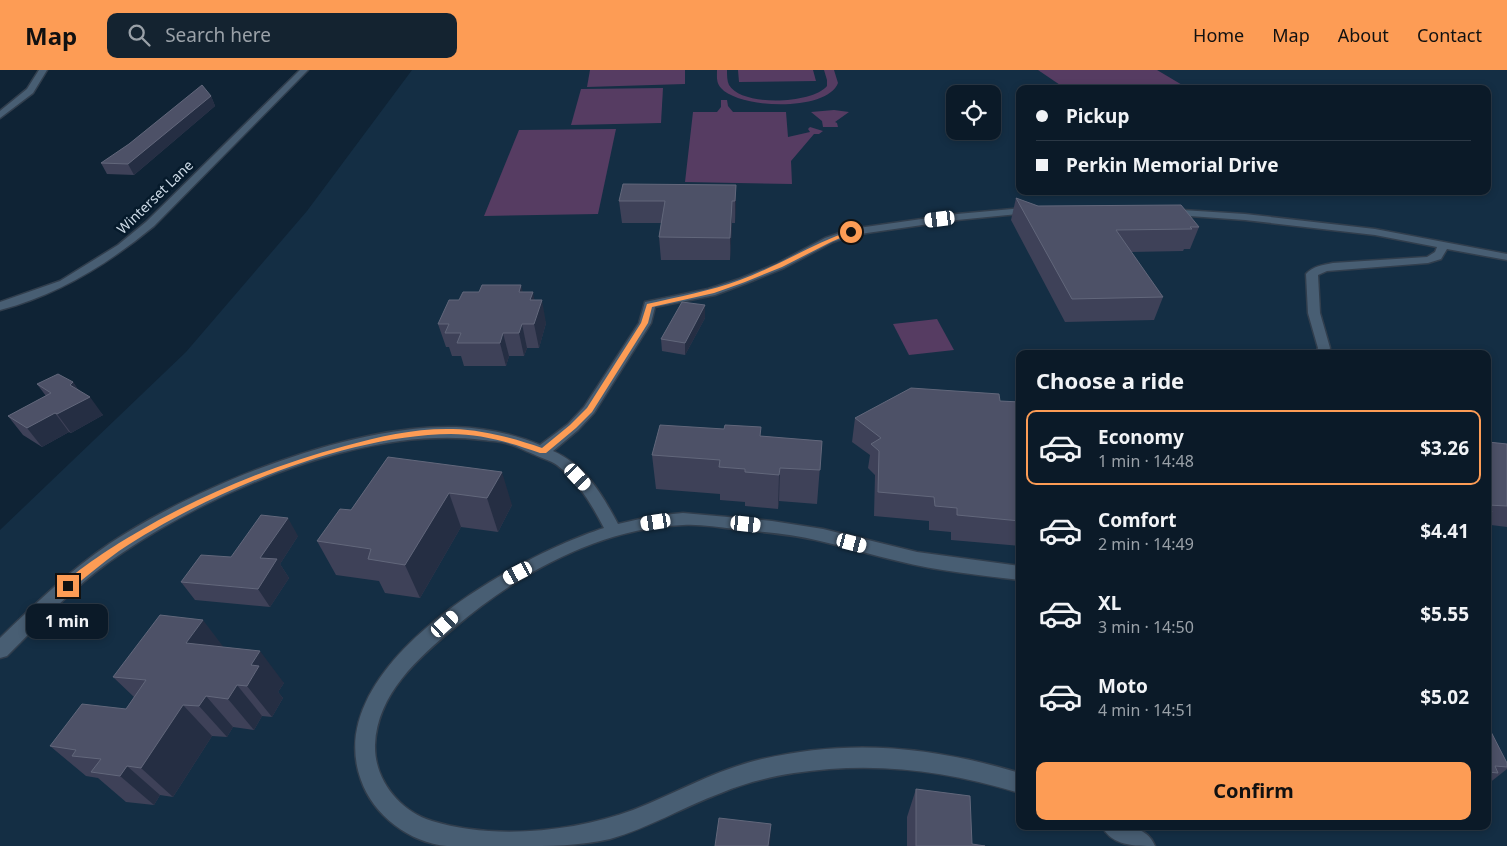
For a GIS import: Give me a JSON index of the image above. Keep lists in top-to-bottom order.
{
  "streets": {
    "street": ["Winterset Lane"]
  },
  "page": {
    "header": "Map",
    "search": "Search here",
    "nav": [
      "Home",
      "Map",
      "About",
      "Contact"
    ],
    "banner": ["Pickup", "Perkin Memorial Drive"],
    "heading": "Choose a ride",
    "list": [
      {
        "name": "Economy",
        "note": "1 min · 14:48",
        "value": "$3.26"
      },
      {
        "name": "Comfort",
        "note": "2 min · 14:49",
        "value": "$4.41"
      },
      {
        "name": "XL",
        "note": "3 min · 14:50",
        "value": "$5.55"
      },
      {
        "name": "Moto",
        "note": "4 min · 14:51",
        "value": "$5.02"
      }
    ],
    "bubble": "1 min",
    "buttons": "Confirm"
  }
}
